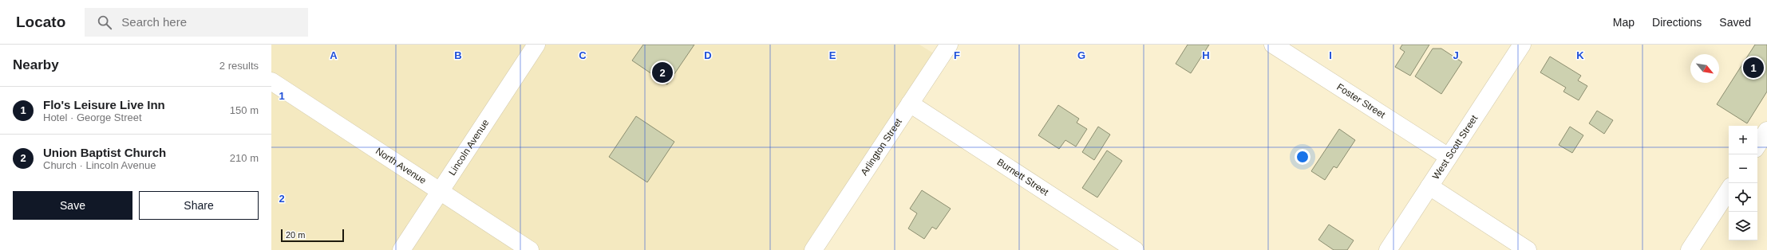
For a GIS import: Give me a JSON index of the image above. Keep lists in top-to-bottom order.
{
  "streets": {
    "street": [
      "Foster Street",
      "Lincoln Avenue",
      "Arlington Street",
      "West Scott Street",
      "North Avenue",
      "Burnett Street"
    ]
  },
  "crossings": [
    ["Foster Street", "West Scott Street"],
    ["Lincoln Avenue", "North Avenue"],
    ["Arlington Street", "Burnett Street"]
  ],
  "scale_bar": "20 m",
  "north": "bottom right",
  "page": {
    "header": "Locato",
    "search": "Search here",
    "nav": ["Map", "Directions", "Saved"],
    "heading": ["Nearby", "2 results"],
    "pins": ["1", "2"],
    "list": [
      {
        "mark": "1",
        "name": "Flo's Leisure Live Inn",
        "note": "Hotel · George Street",
        "value": "150 m"
      },
      {
        "mark": "2",
        "name": "Union Baptist Church",
        "note": "Church · Lincoln Avenue",
        "value": "210 m"
      }
    ],
    "map_buttons": ["+", "−"],
    "buttons": ["Save", "Share"],
    "scale": "20 m"
  },
  "grid": {
    "columns": [
      "A",
      "B",
      "C",
      "D",
      "E",
      "F",
      "G",
      "H",
      "I",
      "J",
      "K"
    ],
    "rows": ["1", "2"]
  }
}
